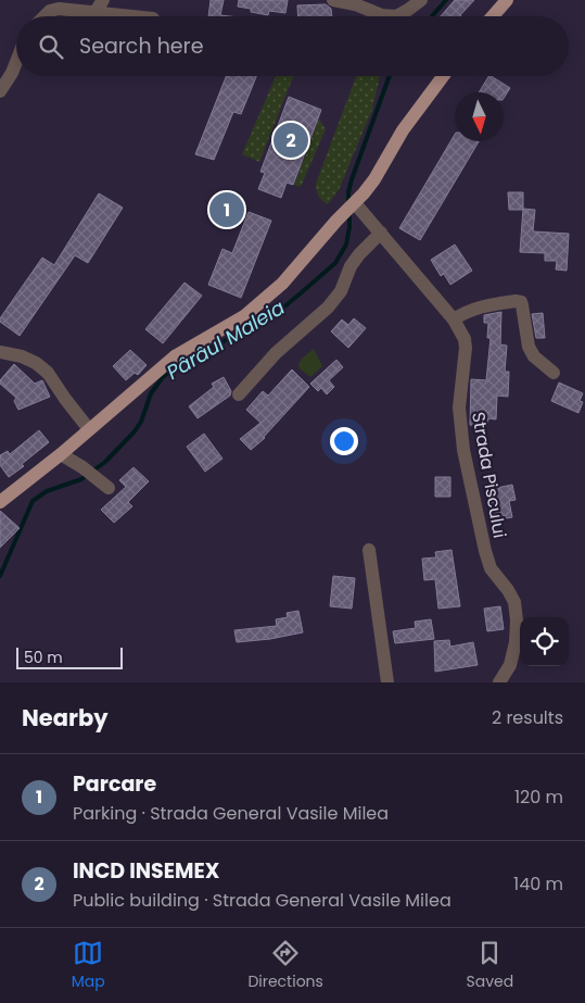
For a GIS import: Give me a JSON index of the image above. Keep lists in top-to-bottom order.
{
  "streets": {
    "street": ["Strada Piscului"]
  },
  "water": ["Pârâul Maleia"],
  "scale_bar": "50 m",
  "north": "bottom",
  "page": {
    "search": "Search here",
    "pins": ["2", "1"],
    "scale": "50 m",
    "heading": ["Nearby", "2 results"],
    "list": [
      {
        "mark": "1",
        "name": "Parcare",
        "note": "Parking · Strada General Vasile Milea",
        "value": "120 m"
      },
      {
        "mark": "2",
        "name": "INCD INSEMEX",
        "note": "Public building · Strada General Vasile Milea",
        "value": "140 m"
      }
    ],
    "nav": ["Map", "Directions", "Saved"]
  }
}
